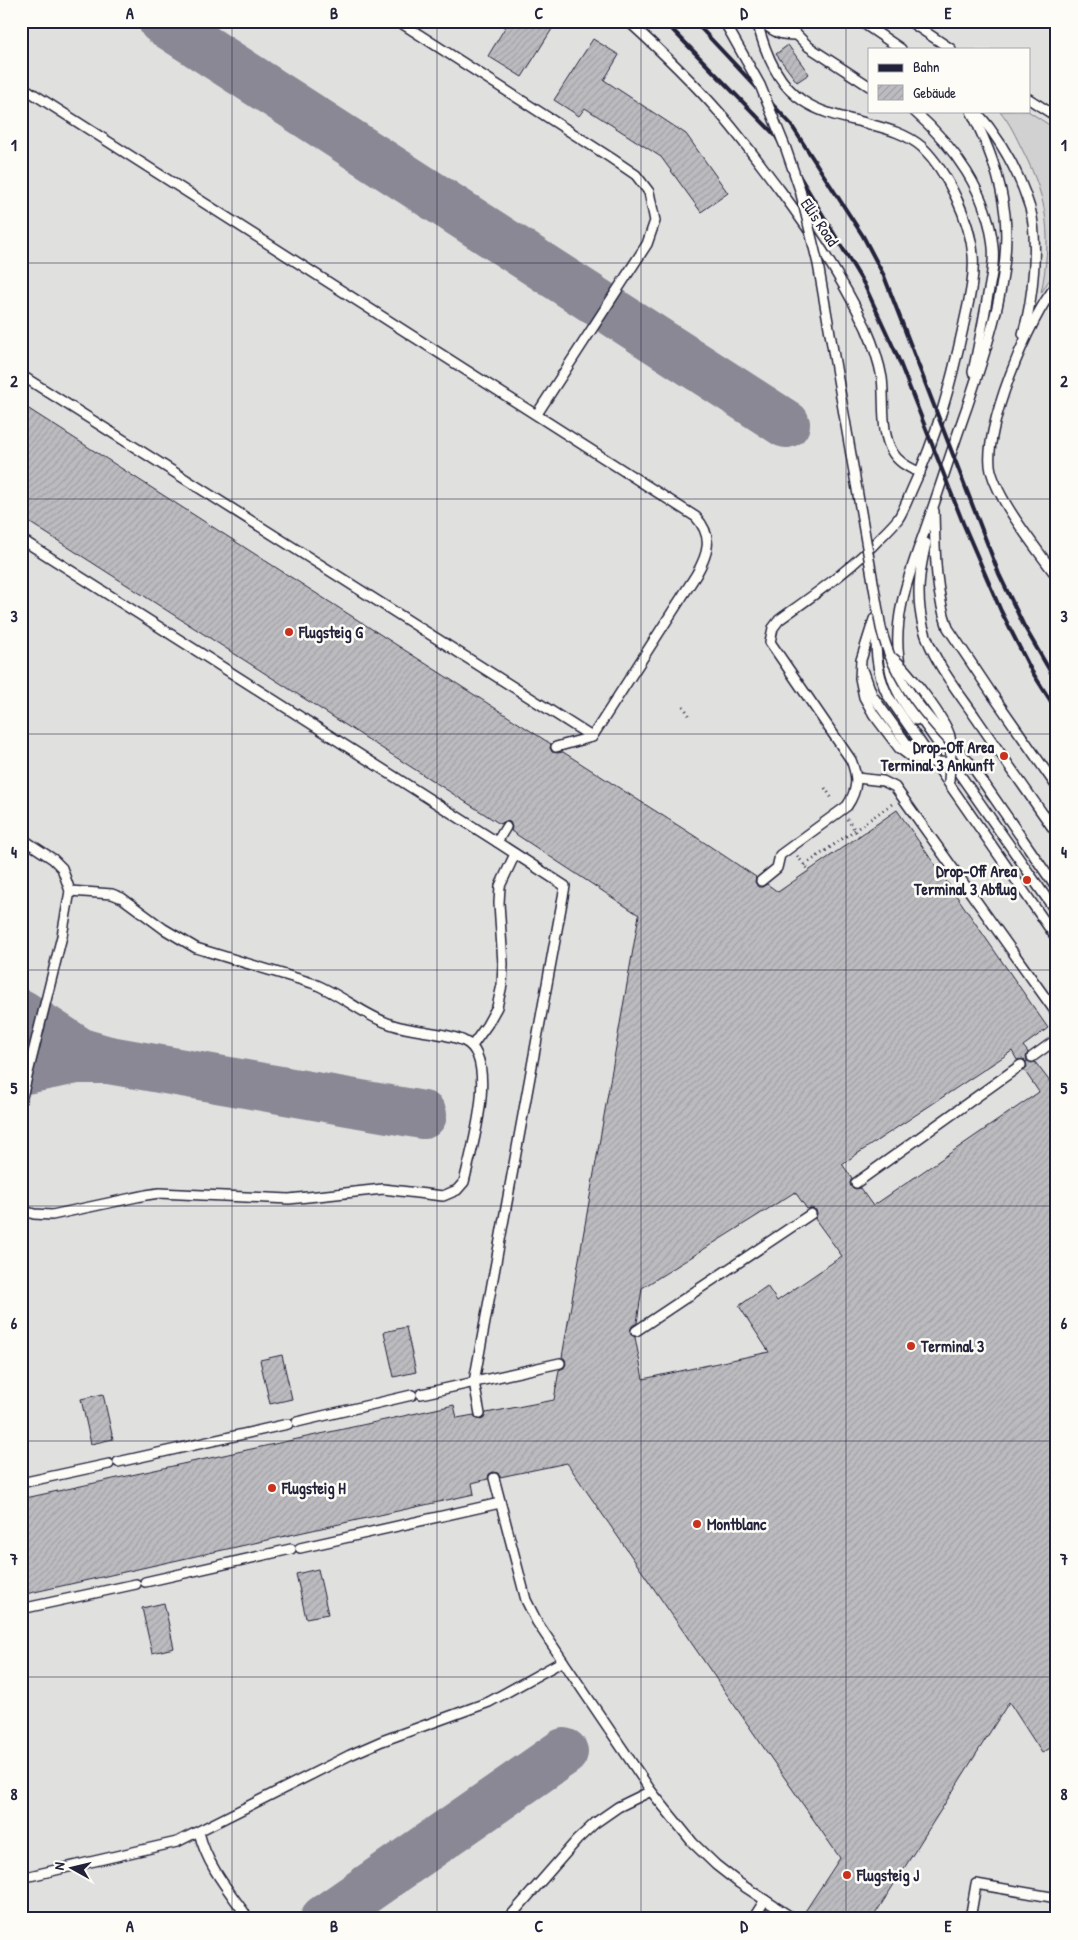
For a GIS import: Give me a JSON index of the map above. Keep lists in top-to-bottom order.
{
  "streets": {
    "lane": ["Ellis Road"]
  },
  "places": [
    "Flugsteig G",
    "Drop-Off Area Terminal 3 Ankunft",
    "Drop-Off Area Terminal 3 Abflug",
    "Terminal 3",
    "Flugsteig H",
    "Montblanc",
    "Flugsteig J"
  ],
  "legend": ["Bahn", "Gebäude"],
  "north": "left",
  "grid": {
    "columns": [
      "A",
      "B",
      "C",
      "D",
      "E"
    ],
    "rows": [
      "1",
      "2",
      "3",
      "4",
      "5",
      "6",
      "7",
      "8"
    ]
  }
}
